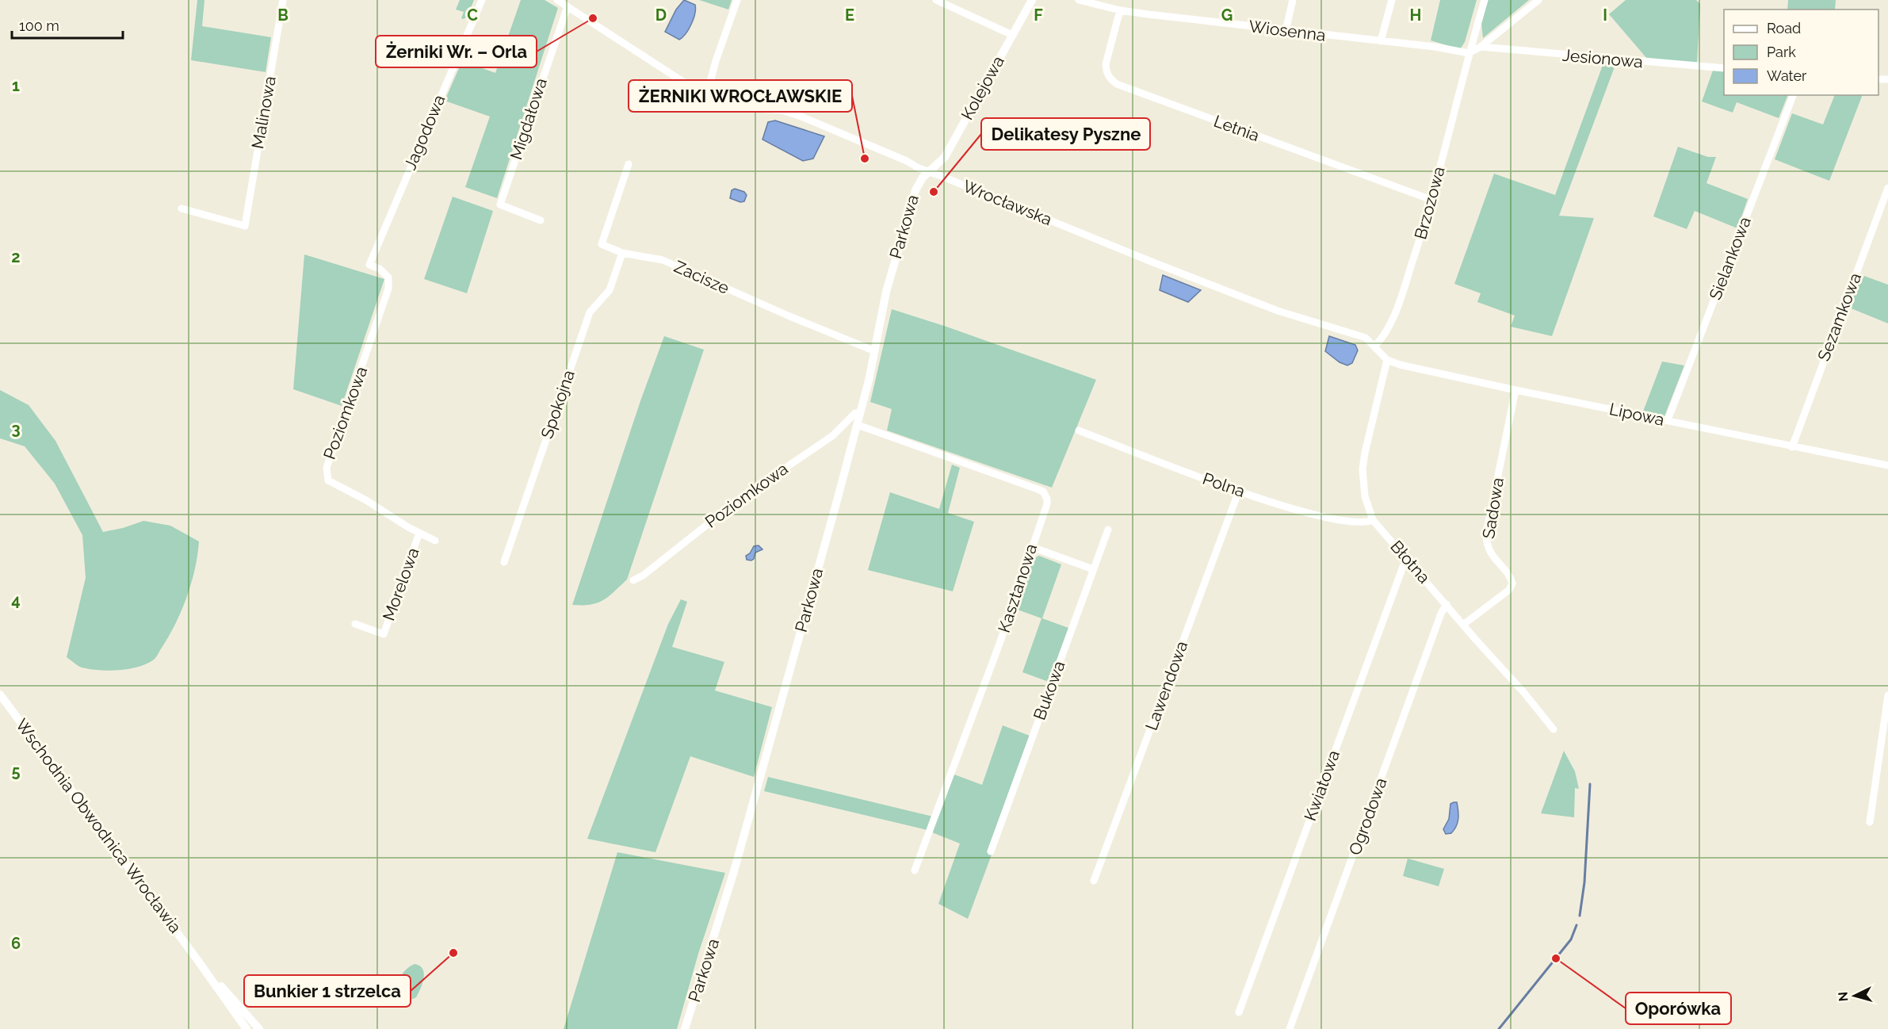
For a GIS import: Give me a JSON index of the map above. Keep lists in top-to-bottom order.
{
  "streets": {
    "street": [
      "Wiosenna",
      "Jesionowa",
      "Kolejowa",
      "Malinowa",
      "Migdałowa",
      "Letnia",
      "Jagodowa",
      "Wrocławska",
      "Brzozowa",
      "Parkowa",
      "Sielankowa",
      "Zacisze",
      "Sezamkowa",
      "Spokojna",
      "Poziomkowa",
      "Lipowa",
      "Polna",
      "Sadowa",
      "Błotna",
      "Morelowa",
      "Kasztanowa",
      "Lawendowa",
      "Bukowa",
      "Kwiatowa",
      "Ogrodowa",
      "Wschodnia Obwodnica Wrocławia"
    ]
  },
  "crossings": [
    ["Wiosenna", "Letnia"],
    ["Wiosenna", "Brzozowa"],
    ["Kolejowa", "Wrocławska"],
    ["Kolejowa", "Parkowa"],
    ["Migdałowa", "Wrocławska"],
    ["Letnia", "Brzozowa"],
    ["Jagodowa", "Poziomkowa"],
    ["Wrocławska", "Brzozowa"],
    ["Wrocławska", "Parkowa"],
    ["Wrocławska", "Lipowa"],
    ["Wrocławska", "Błotna"],
    ["Parkowa", "Zacisze"],
    ["Parkowa", "Poziomkowa"],
    ["Parkowa", "Kasztanowa"],
    ["Sielankowa", "Lipowa"],
    ["Zacisze", "Spokojna"],
    ["Sezamkowa", "Lipowa"],
    ["Poziomkowa", "Morelowa"],
    ["Lipowa", "Sadowa"],
    ["Lipowa", "Błotna"],
    ["Polna", "Błotna"],
    ["Polna", "Lawendowa"],
    ["Sadowa", "Błotna"],
    ["Błotna", "Kwiatowa"],
    ["Błotna", "Ogrodowa"]
  ],
  "places": [
    "Żerniki Wr. – Orla",
    "ŻERNIKI WROCŁAWSKIE",
    "Delikatesy Pyszne",
    "Bunkier 1 strzelca",
    "Oporówka"
  ],
  "legend": ["Road", "Park", "Water"],
  "scale_bar": "100 m",
  "north": "left",
  "grid": {
    "columns": [
      "B",
      "C",
      "D",
      "E",
      "F",
      "G",
      "H",
      "I"
    ],
    "rows": [
      "1",
      "2",
      "3",
      "4",
      "5",
      "6"
    ]
  }
}
